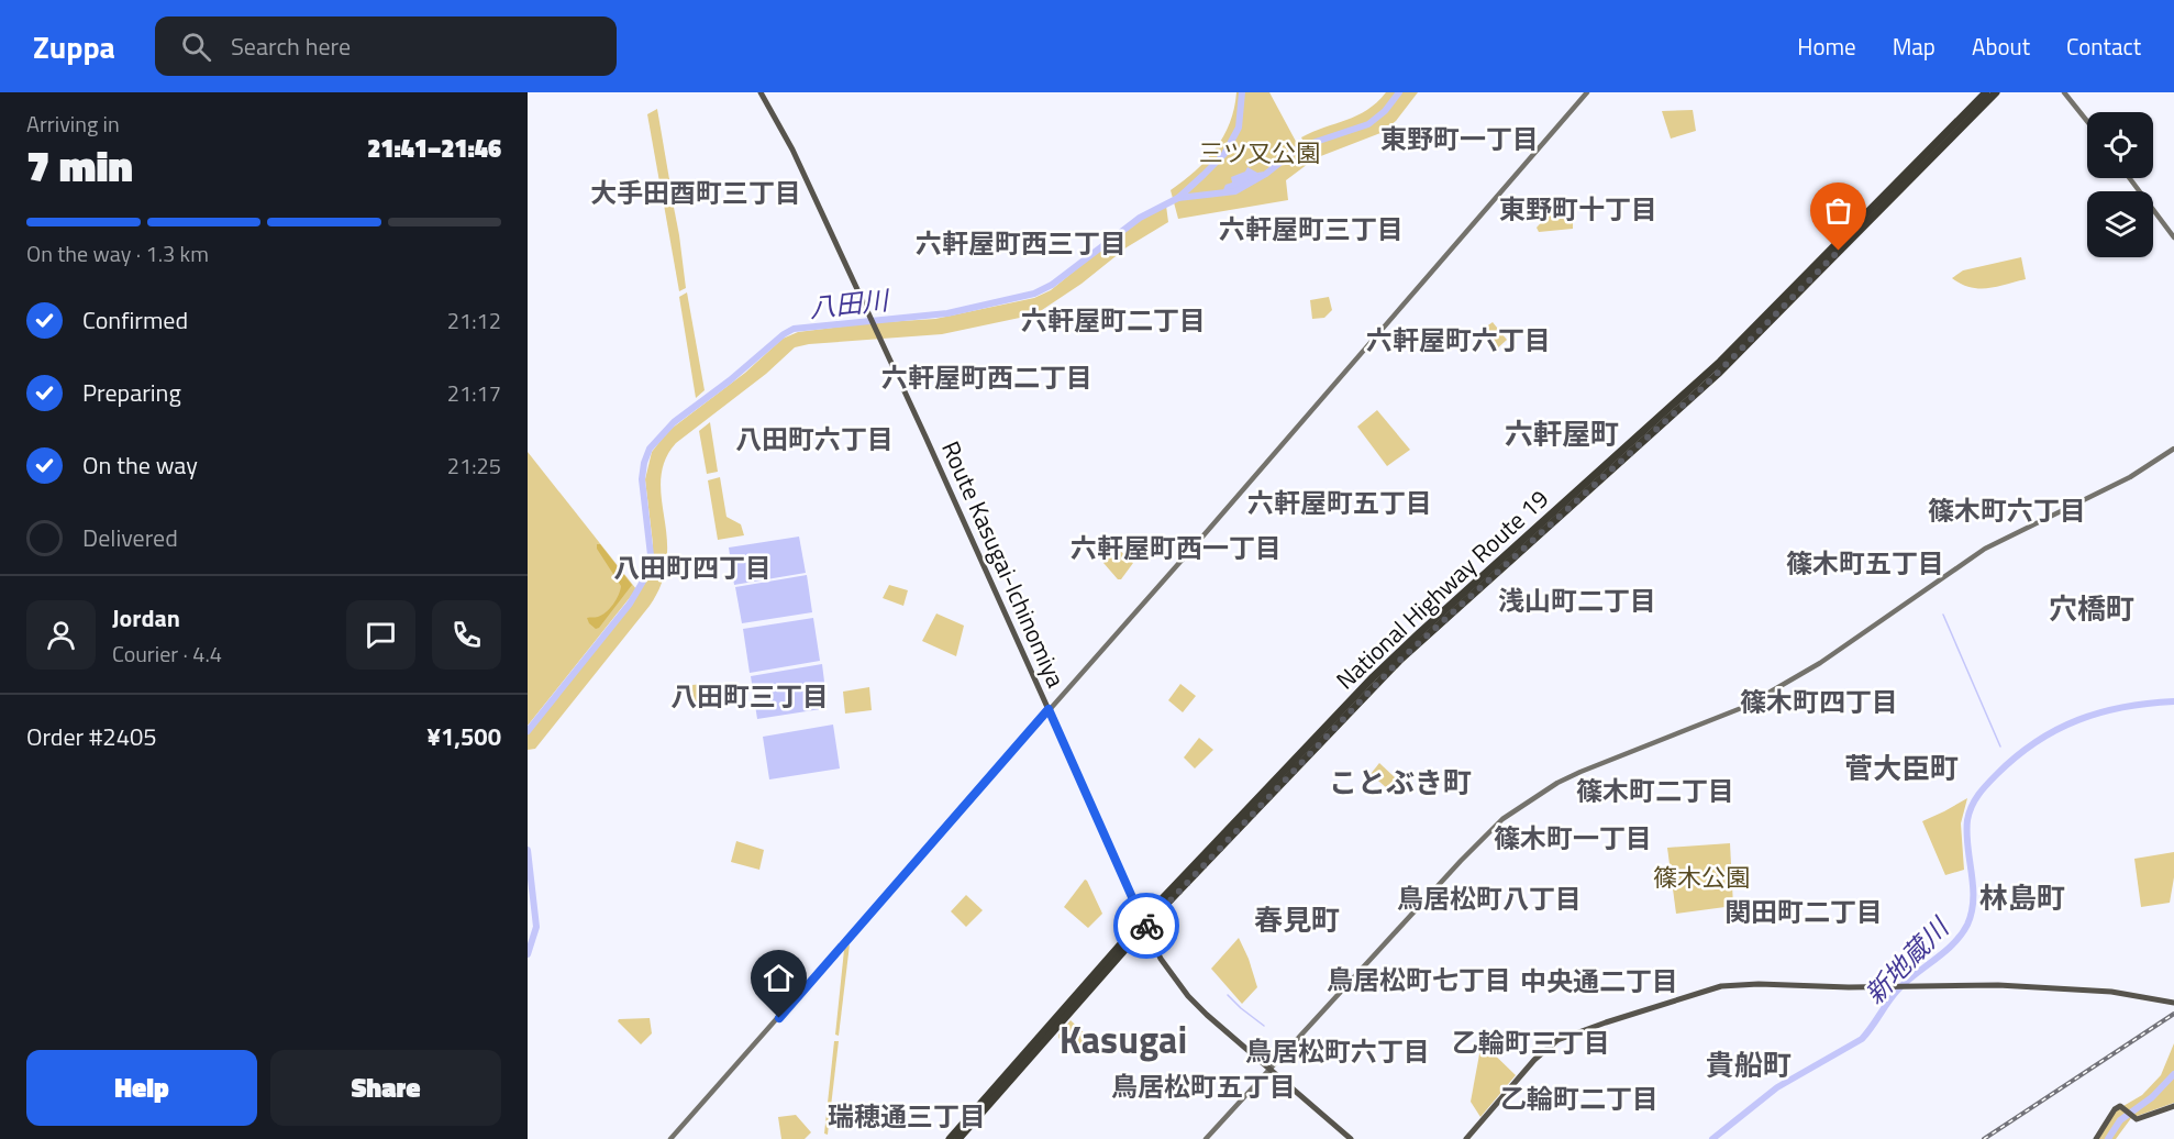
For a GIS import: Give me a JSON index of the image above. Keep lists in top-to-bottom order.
{
  "streets": {
    "highway": ["National Highway Route 19"],
    "main road": ["Route Kasugai-Ichinomiya"]
  },
  "crossings": [
    ["Route Kasugai-Ichinomiya", "National Highway Route 19"]
  ],
  "districts": [
    "東野町一丁目",
    "大手田酉町三丁目",
    "東野町十丁目",
    "六軒屋町三丁目",
    "六軒屋町西三丁目",
    "六軒屋町二丁目",
    "六軒屋町六丁目",
    "六軒屋町西二丁目",
    "六軒屋町",
    "八田町六丁目",
    "六軒屋町五丁目",
    "篠木町六丁目",
    "六軒屋町西一丁目",
    "篠木町五丁目",
    "八田町四丁目",
    "浅山町二丁目",
    "穴橋町",
    "八田町三丁目",
    "篠木町四丁目",
    "菅大臣町",
    "ことぶき町",
    "篠木町二丁目",
    "篠木町一丁目",
    "林島町",
    "鳥居松町八丁目",
    "関田町二丁目",
    "春見町",
    "鳥居松町七丁目",
    "中央通二丁目",
    "Kasugai",
    "乙輪町三丁目",
    "鳥居松町六丁目",
    "貴船町",
    "鳥居松町五丁目",
    "乙輪町二丁目",
    "瑞穂通三丁目"
  ],
  "water": ["八田川", "新地蔵川"],
  "parks": ["三ツ又公園", "篠木公園"],
  "page": {
    "header": "Zuppa",
    "search": "Search here",
    "nav": [
      "Home",
      "Map",
      "About",
      "Contact"
    ],
    "heading": ["7 min", "Arriving in", "21:41–21:46"],
    "panel": [
      "Jordan",
      "Courier · 4.4",
      "Order #2405",
      "¥1,500"
    ],
    "bar": "On the way · 1.3 km",
    "list": [
      ["Confirmed", "21:12"],
      ["Preparing", "21:17"],
      ["On the way", "21:25"],
      "Delivered"
    ],
    "buttons": ["Help", "Share"]
  }
}
